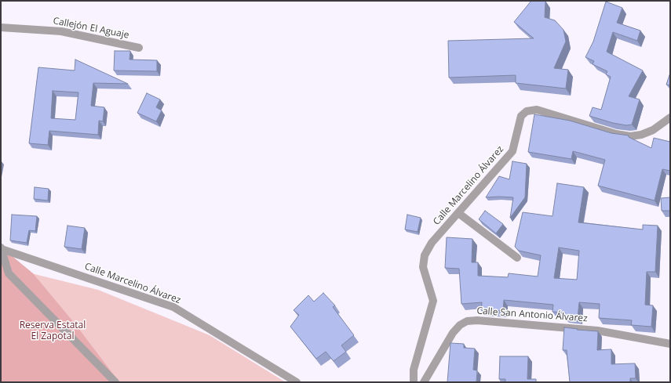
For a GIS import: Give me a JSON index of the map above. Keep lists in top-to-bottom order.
{
  "streets": {
    "street": ["Callejón El Aguaje", "Calle Marcelino Álvarez", "Calle San Antonio Álvarez"]
  },
  "parks": ["Reserva Estatal El Zapotal"]
}
